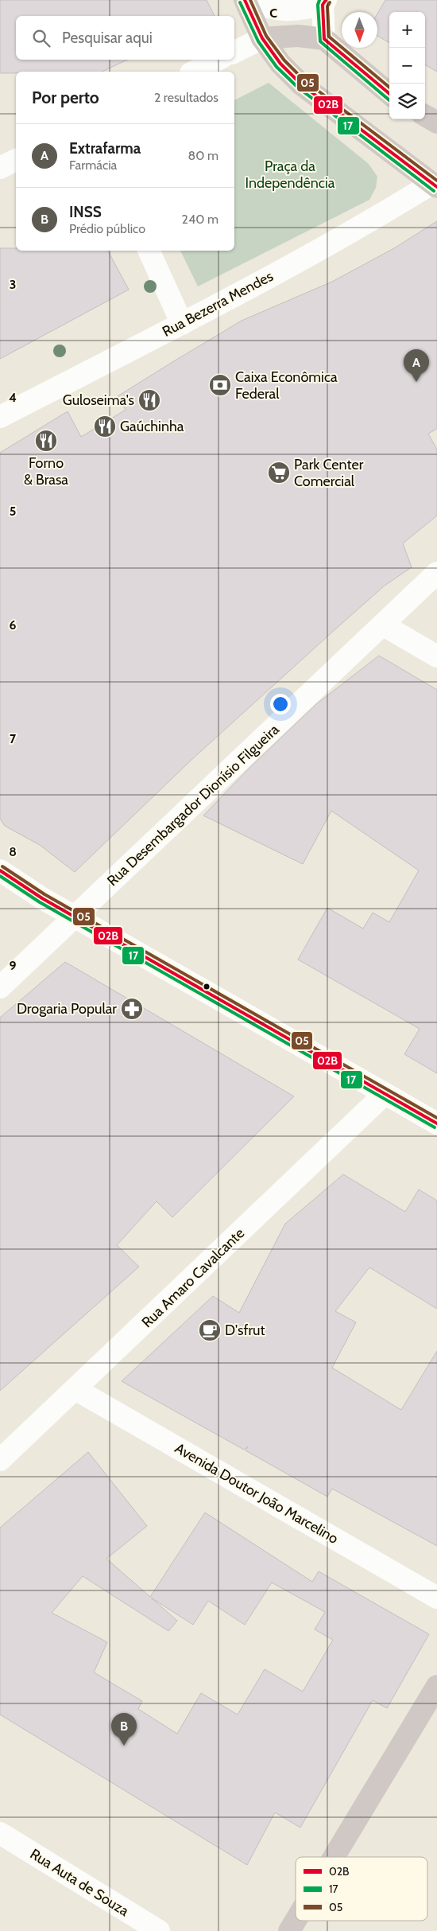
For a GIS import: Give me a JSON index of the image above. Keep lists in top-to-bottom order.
{
  "streets": {
    "street": [
      "Rua Bezerra Mendes",
      "Rua Desembargador Dionísio Filgueira",
      "Rua Amaro Cavalcante",
      "Avenida Doutor João Marcelino",
      "Rua Auta de Souza"
    ]
  },
  "crossings": [
    ["Rua Amaro Cavalcante", "Avenida Doutor João Marcelino"]
  ],
  "parks": ["Praça da Independência"],
  "places": {
    "bank": ["Caixa Econômica Federal"],
    "restaurant": ["Guloseima's", "Gaúchinha", "Forno & Brasa"],
    "supermarket": ["Park Center Comercial"],
    "pharmacy": ["Drogaria Popular"],
    "cafe": ["D'sfrut"]
  },
  "lines": ["transit line 02B", "transit line 17", "transit line 05"],
  "legend": ["02B", "17", "05"],
  "north": "bottom",
  "page": {
    "map_buttons": ["+", "−"],
    "search": "Pesquisar aqui",
    "heading": ["Por perto", "2 resultados"],
    "list": [
      {
        "mark": "A",
        "name": "Extrafarma",
        "note": "Farmácia",
        "value": "80 m"
      },
      {
        "mark": "B",
        "name": "INSS",
        "note": "Prédio público",
        "value": "240 m"
      }
    ],
    "pins": ["A", "B"]
  },
  "grid": {
    "columns": ["C"],
    "rows": [
      "3",
      "4",
      "5",
      "6",
      "7",
      "8",
      "9"
    ]
  }
}
